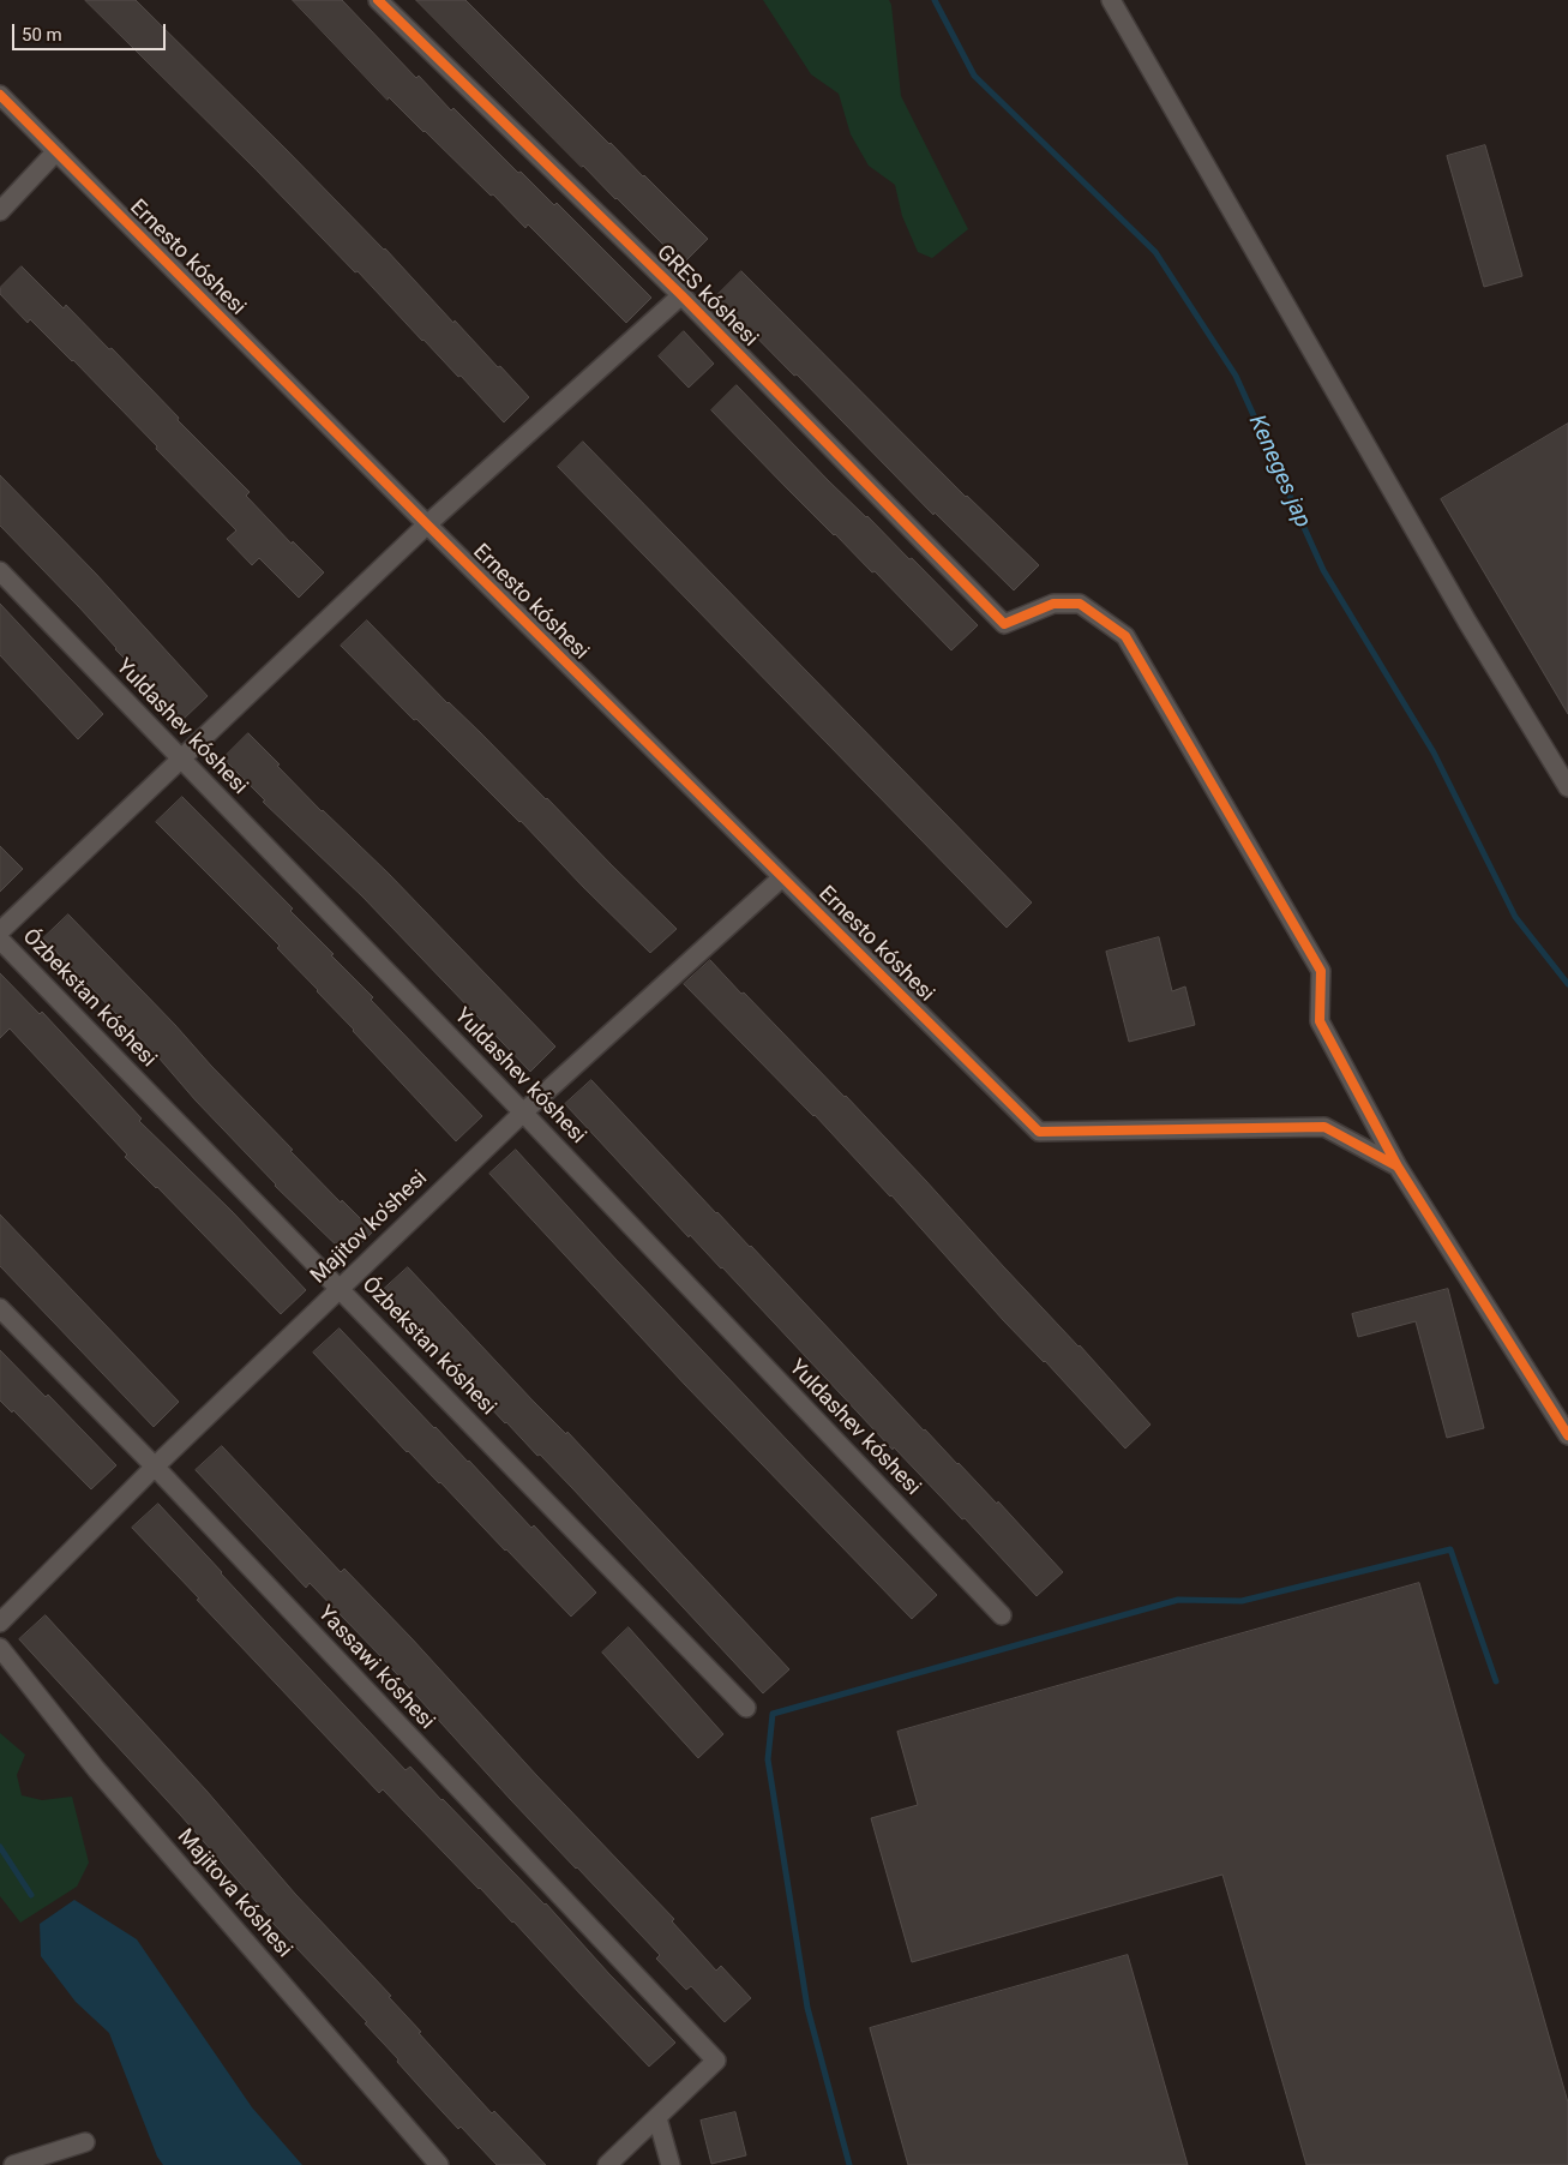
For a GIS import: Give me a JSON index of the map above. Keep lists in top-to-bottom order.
{
  "streets": {
    "street": [
      "Ernesto kóshesi",
      "GRES kóshesi",
      "Yuldashev kóshesi",
      "Ózbekstan kóshesi",
      "Majitov ko'shesi",
      "Yassawi kóshesi",
      "Majitova kóshesi"
    ]
  },
  "crossings": [
    ["Ernesto kóshesi", "GRES kóshesi"],
    ["Ernesto kóshesi", "Majitov ko'shesi"],
    ["Yuldashev kóshesi", "Majitov ko'shesi"],
    ["Ózbekstan kóshesi", "Majitov ko'shesi"],
    ["Majitov ko'shesi", "Yassawi kóshesi"]
  ],
  "water": ["Keneges jap"],
  "scale_bar": "50 m"
}
